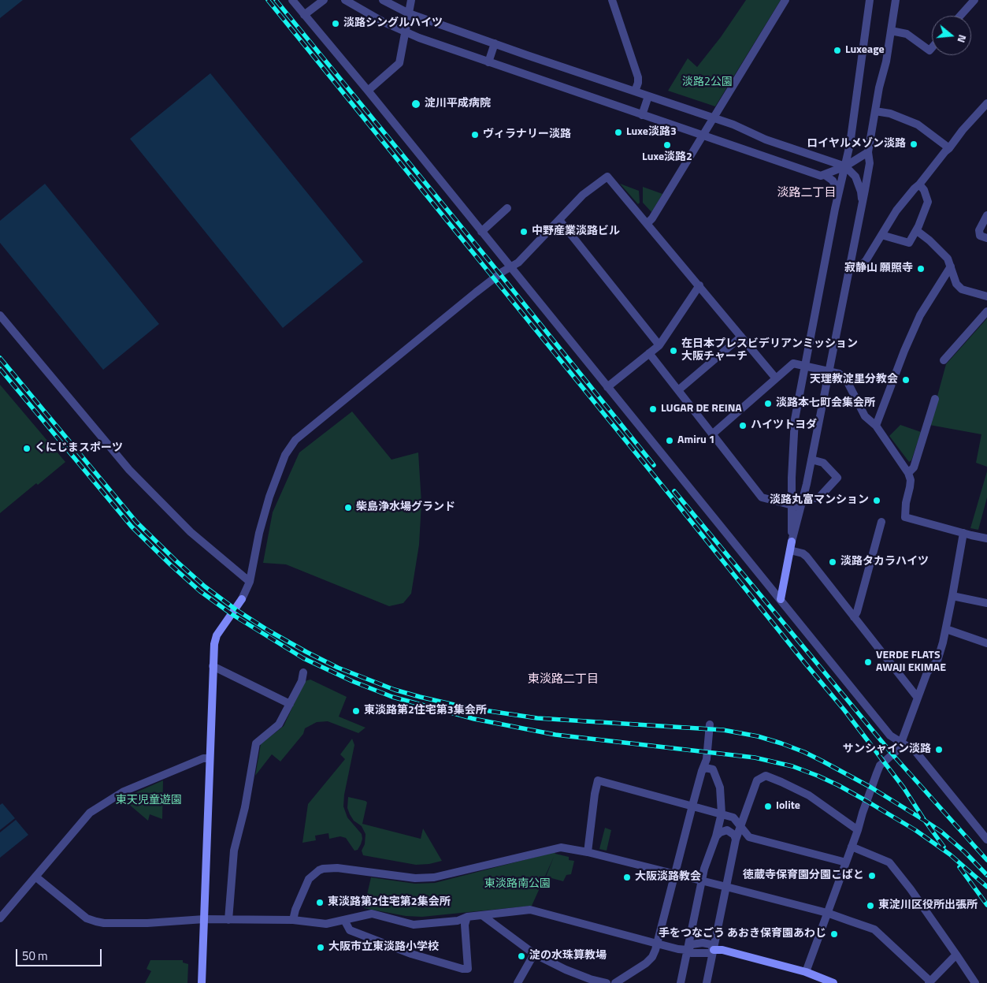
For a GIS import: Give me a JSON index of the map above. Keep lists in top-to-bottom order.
{
  "districts": ["淡路二丁目", "東淡路二丁目"],
  "parks": ["淡路2公園", "東天児童遊園", "東淡路南公園"],
  "places": [
    "淡路シングルハイツ",
    "Luxeage",
    "淀川平成病院",
    "Luxe淡路3",
    "ヴィラナリー淡路",
    "ロイヤルメゾン淡路",
    "Luxe淡路2",
    "中野産業淡路ビル",
    "寂静山 願照寺",
    "在日本プレスビデリアンミッション 大阪チャーチ",
    "天理教淀里分教会",
    "淡路本七町会集会所",
    "LUGAR DE REINA",
    "ハイツトヨダ",
    "Amiru 1",
    "くにじまスポーツ",
    "淡路丸富マンション",
    "柴島浄水場グランド",
    "淡路タカラハイツ",
    "VERDE FLATS AWAJI EKIMAE",
    "東淡路第2住宅第3集会所",
    "サンシャイン淡路",
    "Iolite",
    "徳蔵寺保育園分園こばと",
    "大阪淡路教会",
    "東淡路第2住宅第2集会所",
    "東淀川区役所出張所",
    "手をつなごう あおき保育園あわじ",
    "大阪市立東淡路小学校",
    "淀の水珠算教場"
  ],
  "scale_bar": "50 m",
  "north": "right"
}
